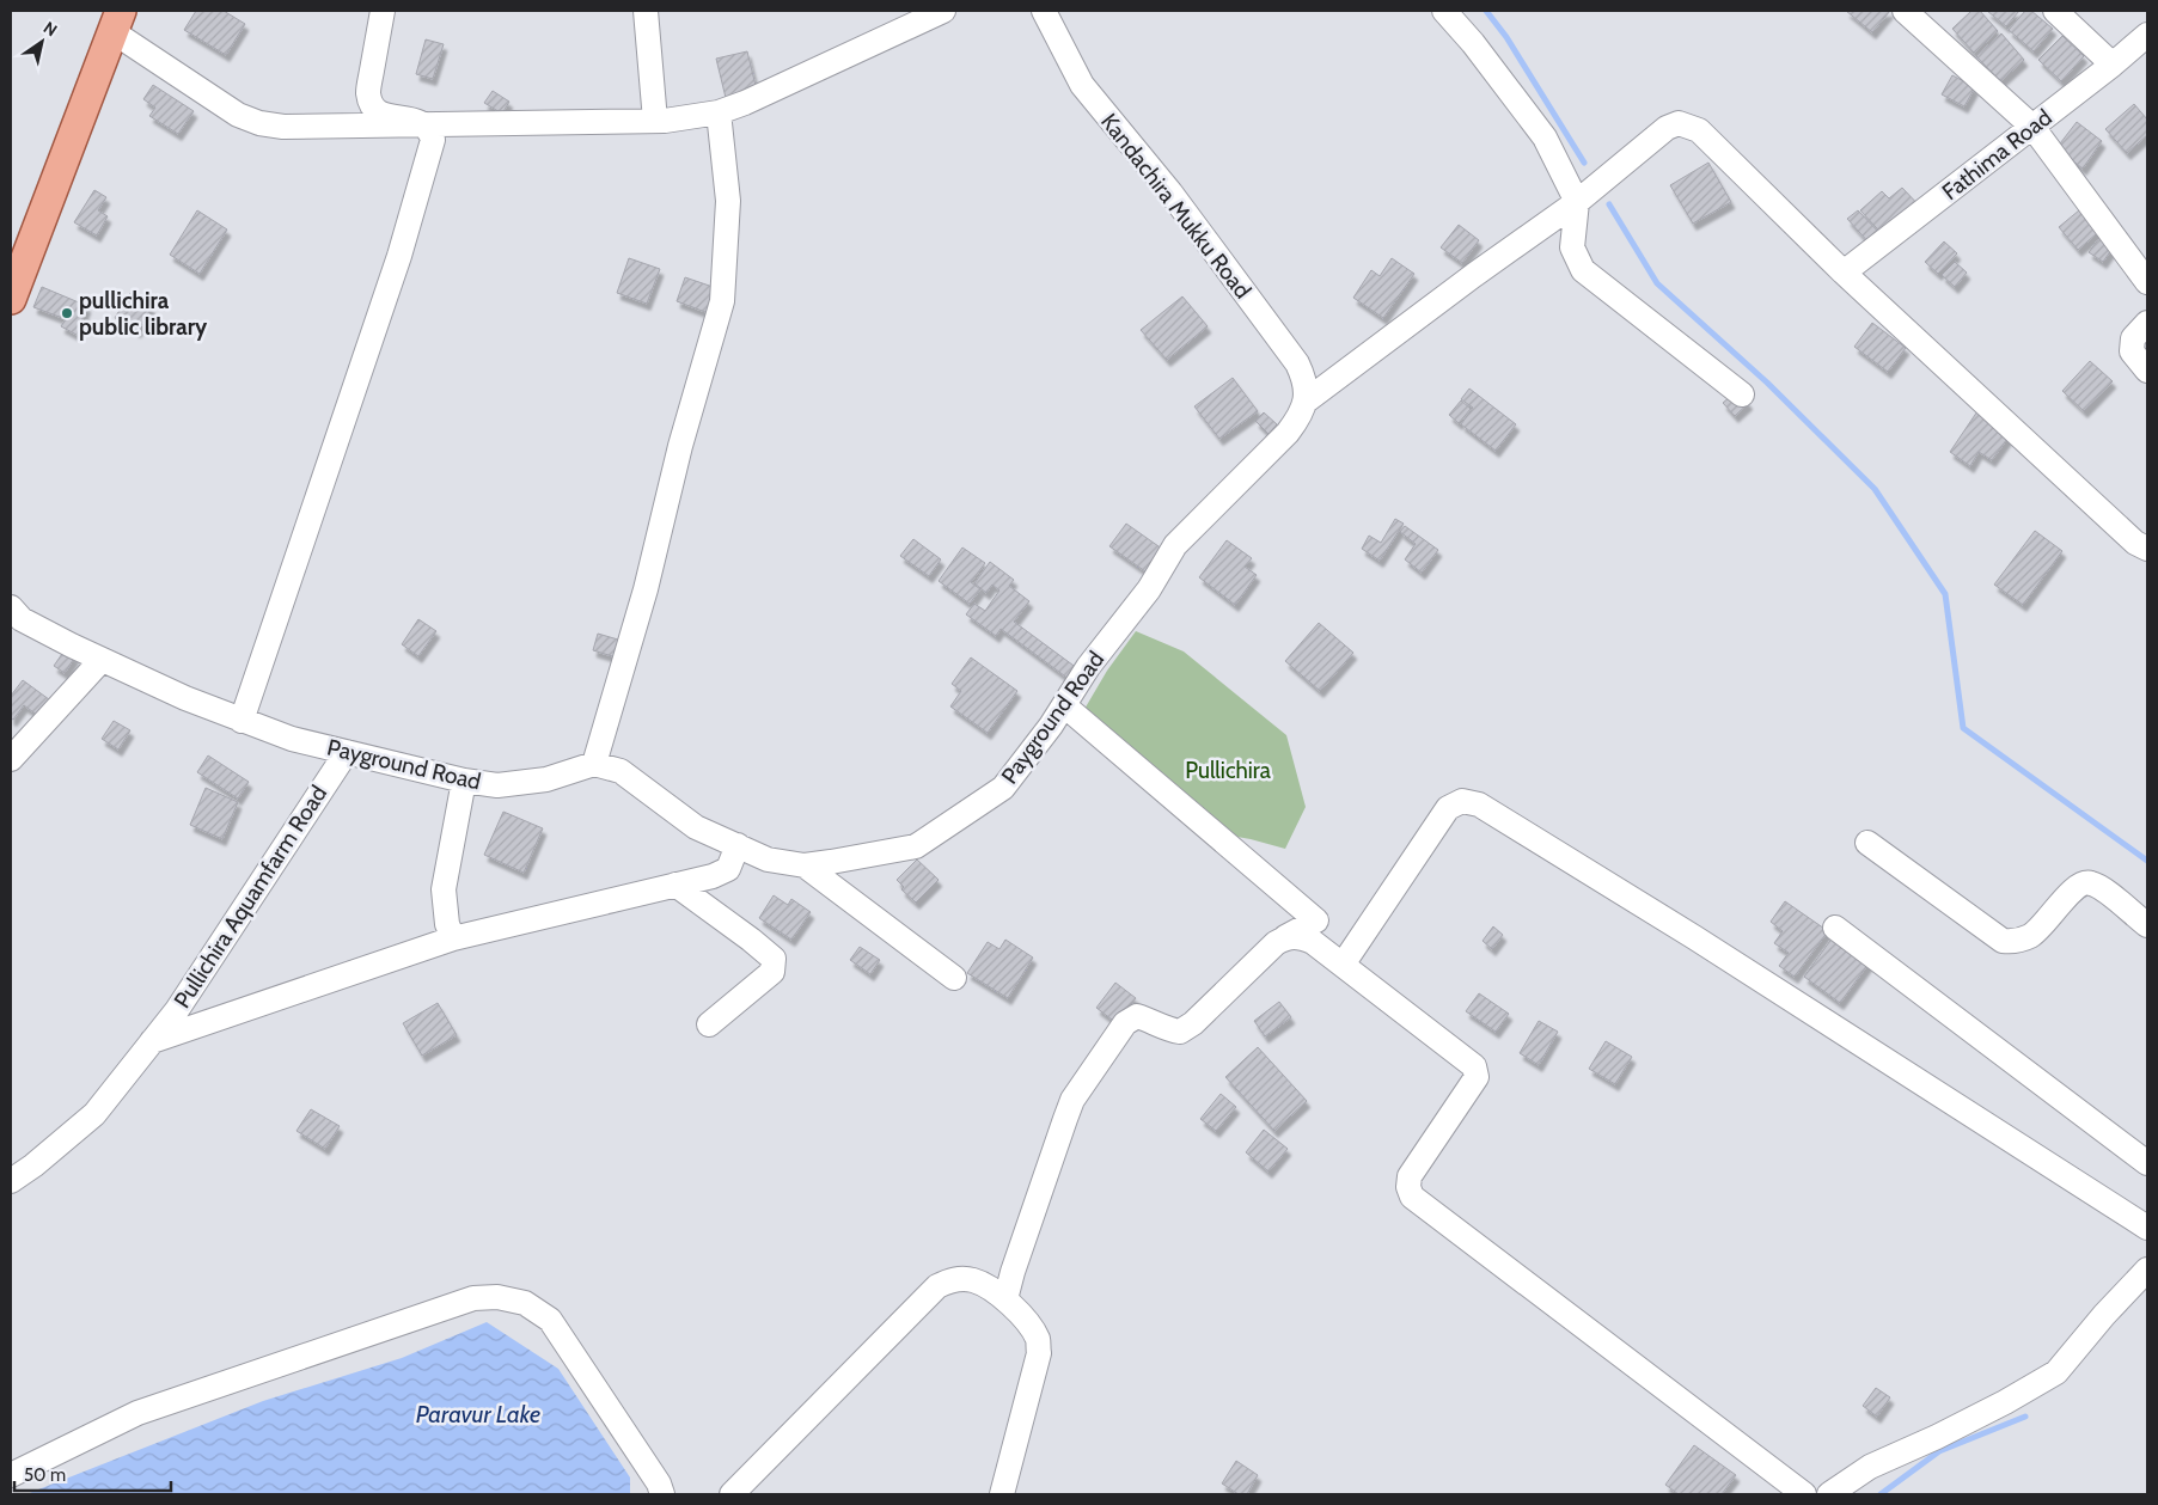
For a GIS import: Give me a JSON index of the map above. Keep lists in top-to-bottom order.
{
  "streets": {
    "street": [
      "Fathima Road",
      "Kandachira Mukku Road",
      "Payground Road",
      "Pullichira Aquamfarm Road"
    ]
  },
  "crossings": [
    ["Kandachira Mukku Road", "Payground Road"],
    ["Payground Road", "Pullichira Aquamfarm Road"]
  ],
  "water": ["Paravur Lake"],
  "parks": ["Pullichira"],
  "places": ["pullichira public library"],
  "scale_bar": "50 m",
  "north": "top right"
}
